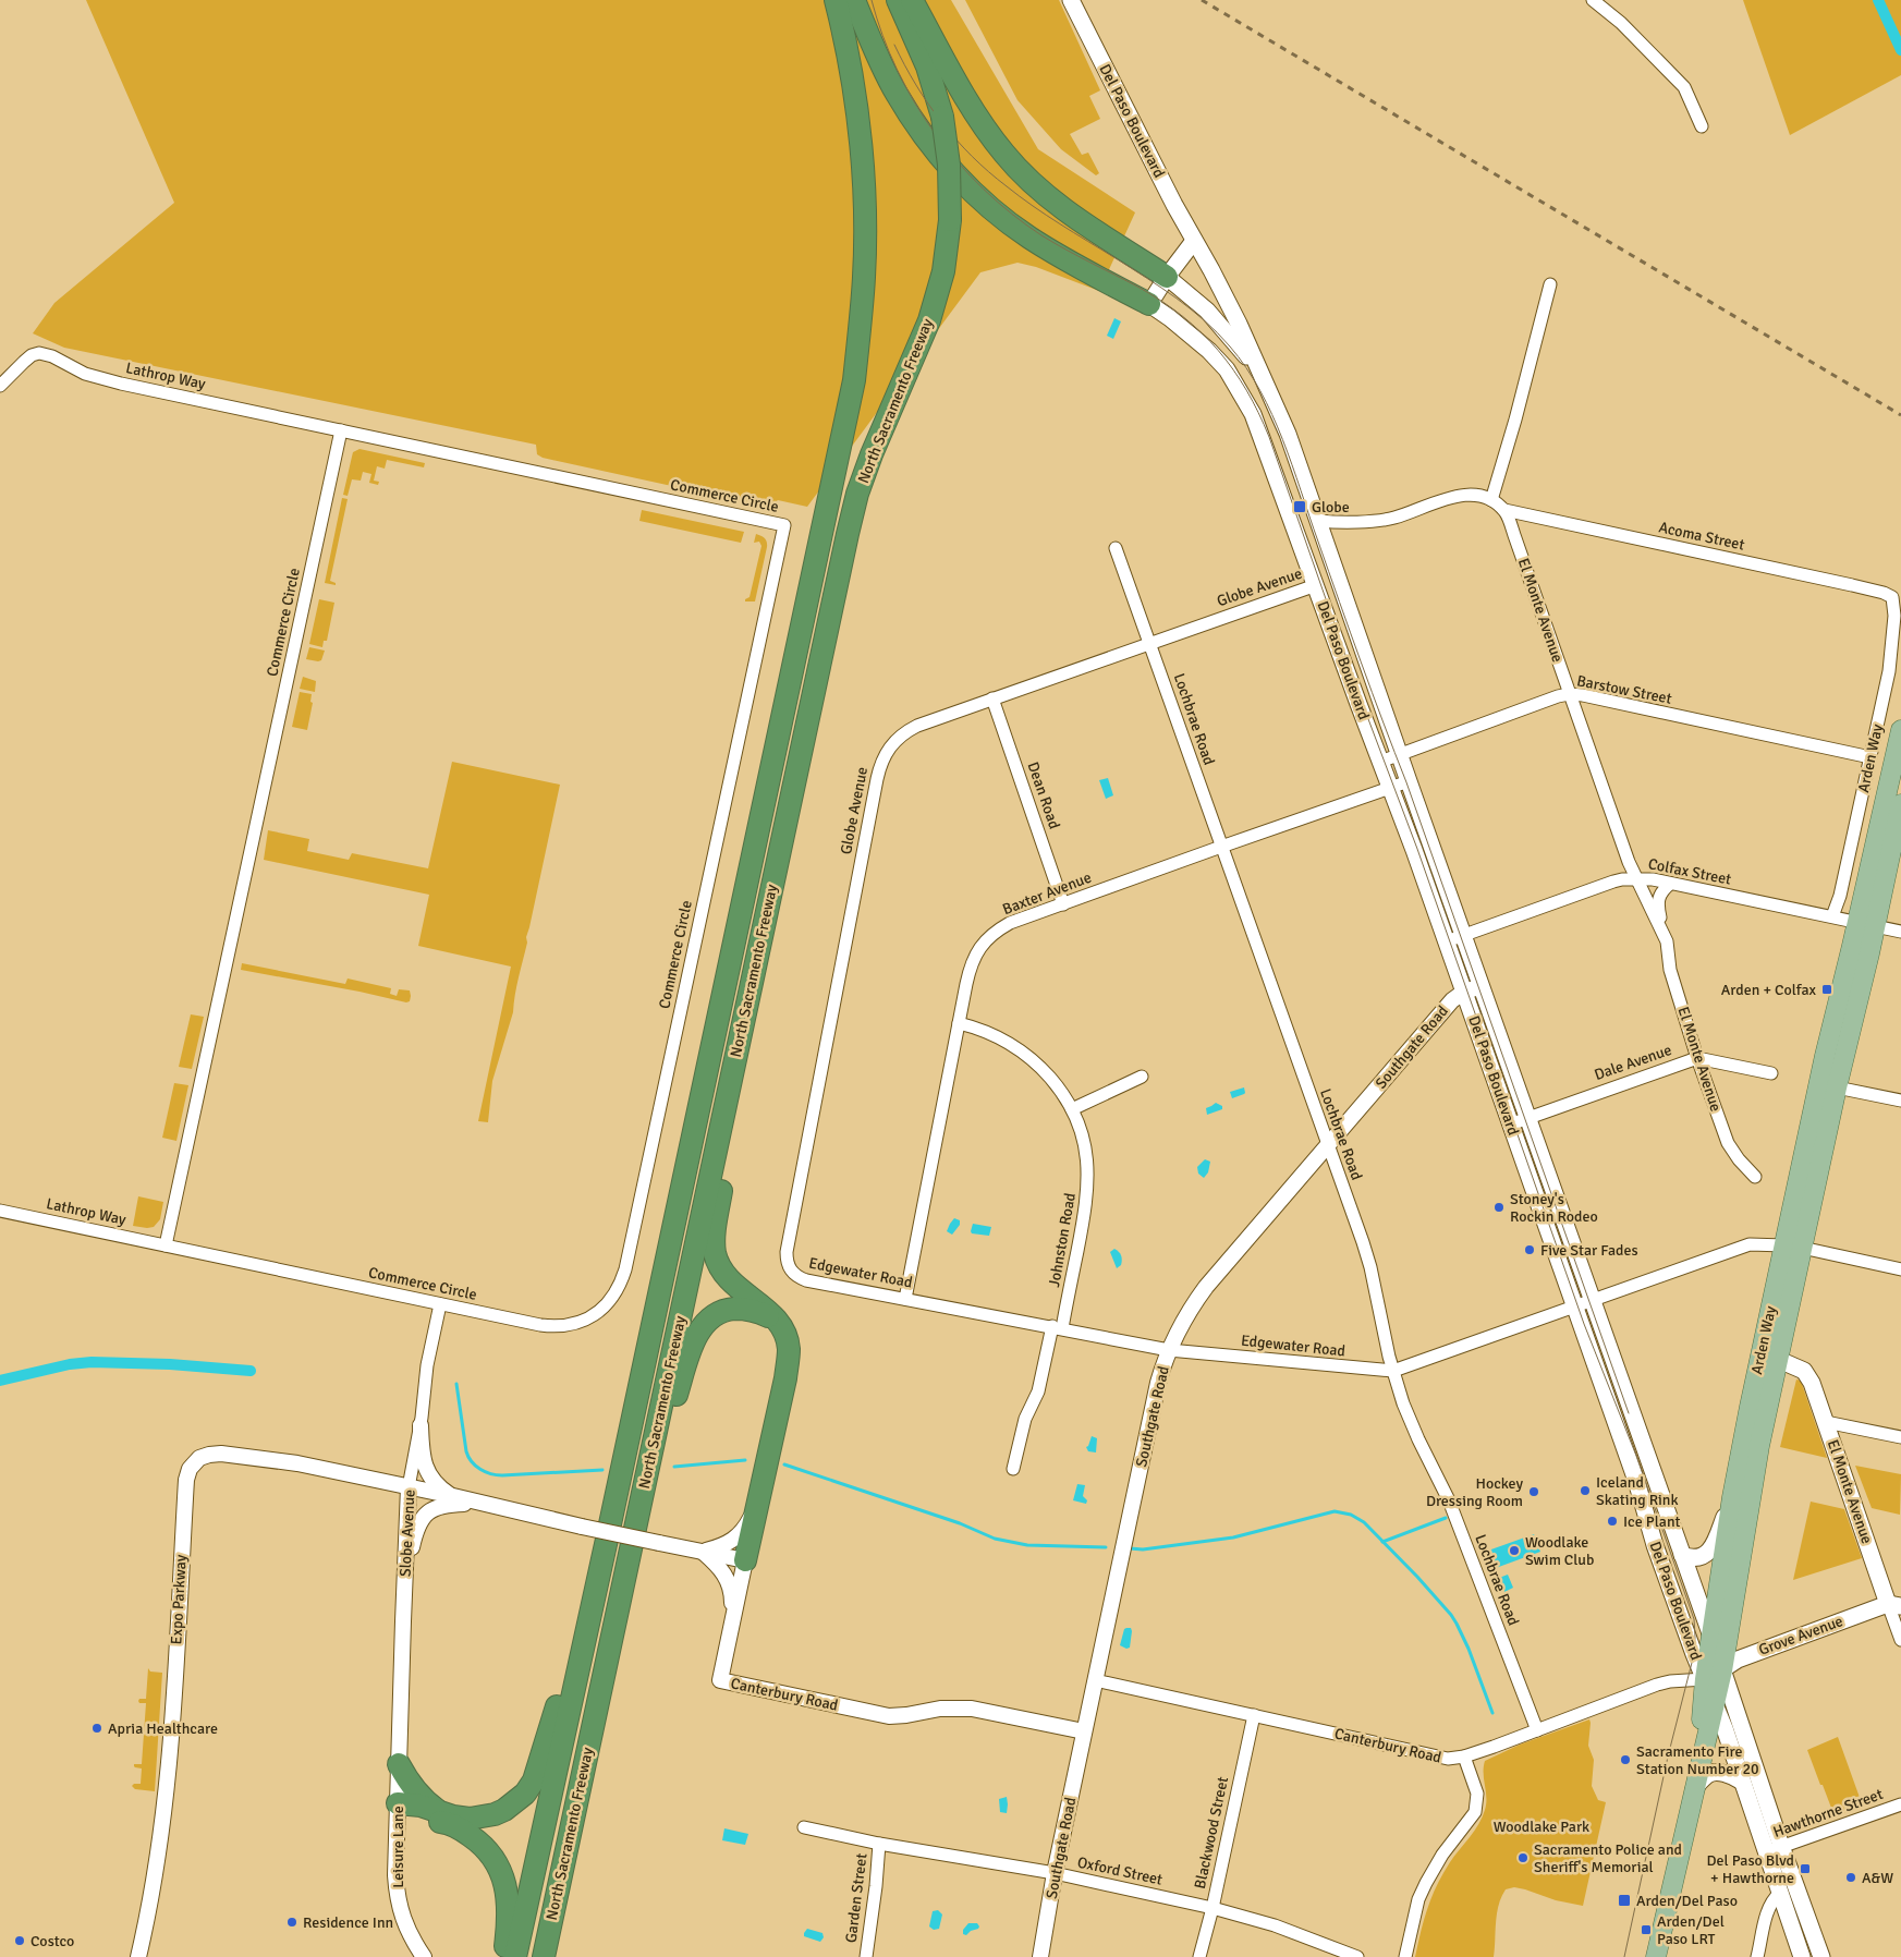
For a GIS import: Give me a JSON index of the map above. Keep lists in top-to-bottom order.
{
  "streets": {
    "highway": ["North Sacramento Freeway"],
    "main road": [
      "Del Paso Boulevard",
      "El Monte Avenue",
      "Arden Way",
      "Grove Avenue"
    ],
    "street": [
      "Lathrop Way",
      "Commerce Circle",
      "Acoma Street",
      "Globe Avenue",
      "Barstow Street",
      "Lochbrae Road",
      "Dean Road",
      "Colfax Street",
      "Baxter Avenue",
      "Southgate Road",
      "Dale Avenue",
      "Johnston Road",
      "Edgewater Road",
      "Slobe Avenue",
      "Expo Parkway",
      "Canterbury Road",
      "Hawthorne Street",
      "Blackwood Street",
      "Leisure Lane",
      "Oxford Street",
      "Garden Street"
    ]
  },
  "crossings": [
    ["Del Paso Boulevard", "Globe Avenue"],
    ["Del Paso Boulevard", "Barstow Street"],
    ["Del Paso Boulevard", "Arden Way"],
    ["Del Paso Boulevard", "Colfax Street"],
    ["Del Paso Boulevard", "Baxter Avenue"],
    ["Del Paso Boulevard", "Southgate Road"],
    ["Del Paso Boulevard", "Dale Avenue"],
    ["Del Paso Boulevard", "Edgewater Road"],
    ["Del Paso Boulevard", "Grove Avenue"],
    ["Del Paso Boulevard", "Canterbury Road"],
    ["Del Paso Boulevard", "Hawthorne Street"],
    ["Lathrop Way", "Commerce Circle"],
    ["Commerce Circle", "Slobe Avenue"],
    ["Acoma Street", "El Monte Avenue"],
    ["Acoma Street", "Arden Way"],
    ["Globe Avenue", "Lochbrae Road"],
    ["Globe Avenue", "Dean Road"],
    ["Globe Avenue", "Edgewater Road"],
    ["El Monte Avenue", "Barstow Street"],
    ["El Monte Avenue", "Arden Way"],
    ["El Monte Avenue", "Colfax Street"],
    ["El Monte Avenue", "Dale Avenue"],
    ["El Monte Avenue", "Grove Avenue"],
    ["Barstow Street", "Arden Way"],
    ["Lochbrae Road", "Baxter Avenue"],
    ["Lochbrae Road", "Southgate Road"],
    ["Lochbrae Road", "Edgewater Road"],
    ["Lochbrae Road", "Canterbury Road"],
    ["Arden Way", "Colfax Street"],
    ["Arden Way", "Edgewater Road"],
    ["Arden Way", "Grove Avenue"],
    ["Arden Way", "Canterbury Road"],
    ["Dean Road", "Baxter Avenue"],
    ["Baxter Avenue", "Johnston Road"],
    ["Baxter Avenue", "Edgewater Road"],
    ["Southgate Road", "Edgewater Road"],
    ["Southgate Road", "Canterbury Road"],
    ["Southgate Road", "Oxford Street"],
    ["Johnston Road", "Edgewater Road"],
    ["Slobe Avenue", "Expo Parkway"],
    ["Slobe Avenue", "Leisure Lane"],
    ["Grove Avenue", "Canterbury Road"],
    ["Canterbury Road", "Blackwood Street"],
    ["Blackwood Street", "Oxford Street"],
    ["Oxford Street", "Garden Street"]
  ],
  "parks": ["Woodlake Park"],
  "places": {
    "transit": [
      "Globe",
      "Arden + Colfax",
      "Del Paso Blvd + Hawthorne",
      "Arden/Del Paso",
      "Arden/Del Paso LRT"
    ],
    "other": [
      "Stoney's Rockin Rodeo",
      "Five Star Fades",
      "Iceland Skating Rink",
      "Hockey Dressing Room",
      "Ice Plant",
      "Woodlake Swim Club",
      "Apria Healthcare",
      "Sacramento Fire Station Number 20",
      "Sacramento Police and Sheriff's Memorial",
      "A&W",
      "Residence Inn",
      "Costco"
    ]
  }
}
